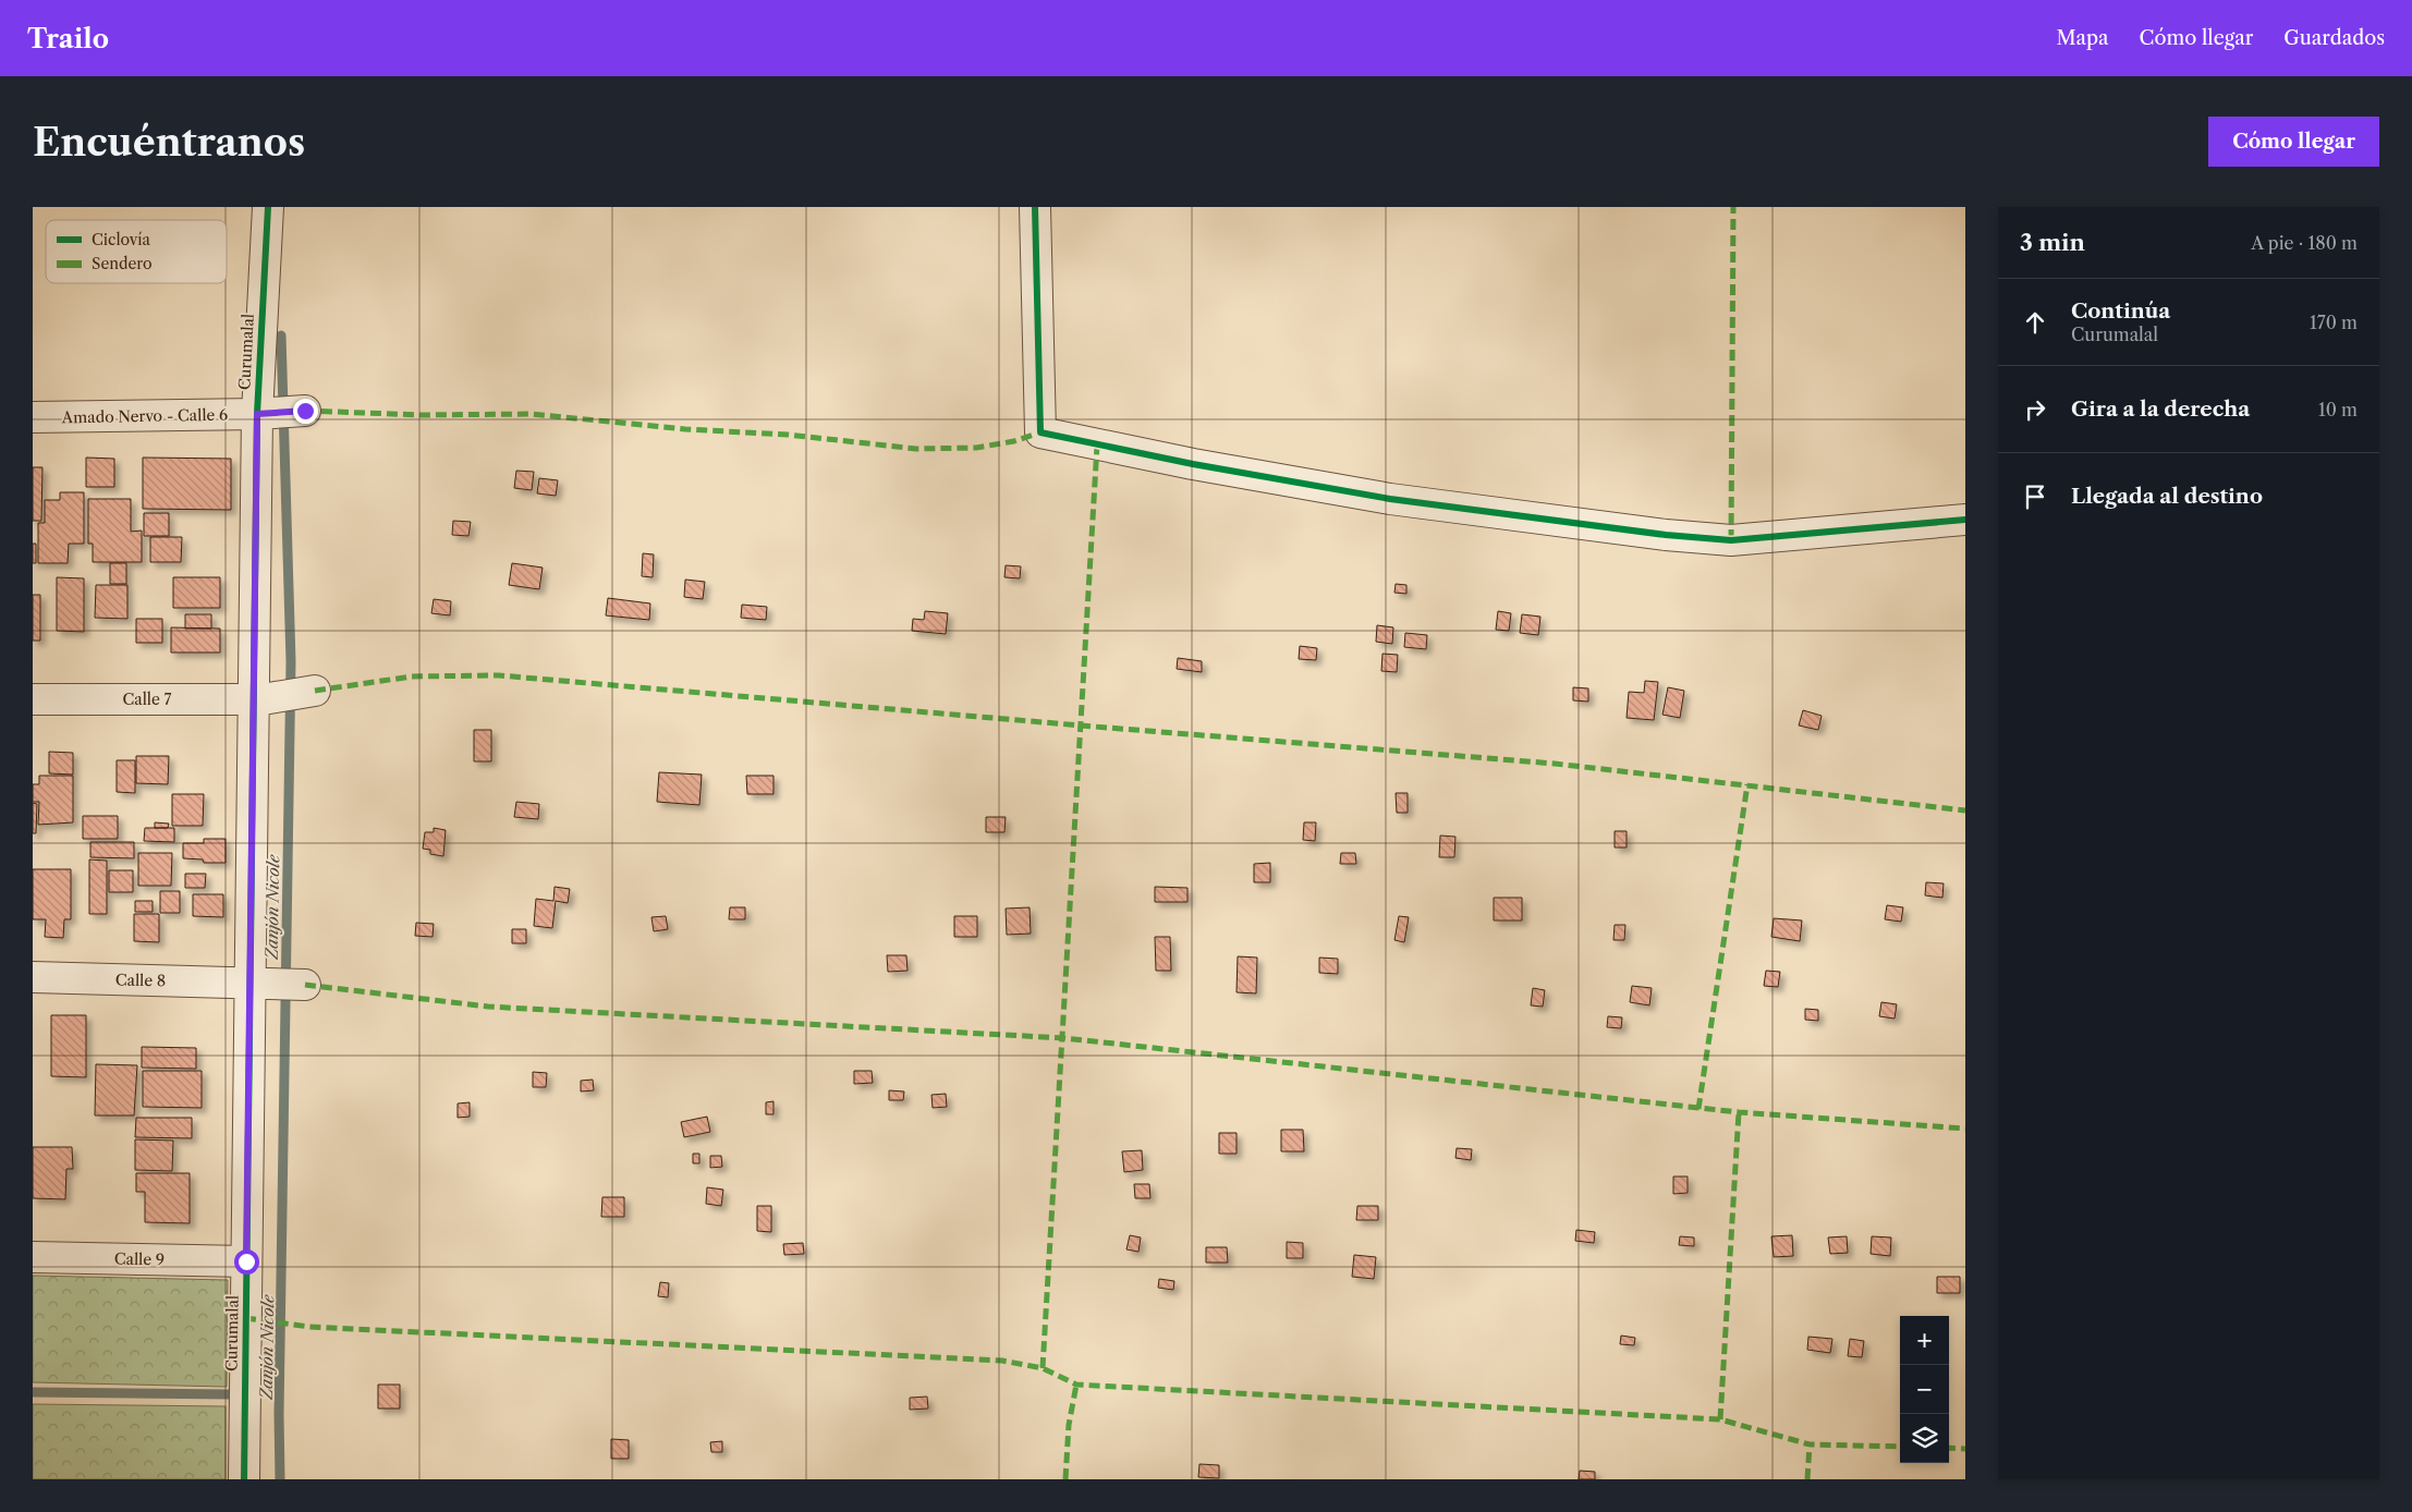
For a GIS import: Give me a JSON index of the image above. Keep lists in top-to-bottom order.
{
  "streets": {
    "street": [
      "Curumalal",
      "Amado Nervo - Calle 6",
      "Calle 7",
      "Calle 8",
      "Calle 9"
    ]
  },
  "crossings": [
    ["Curumalal", "Amado Nervo - Calle 6"],
    ["Curumalal", "Calle 7"],
    ["Curumalal", "Calle 8"],
    ["Curumalal", "Calle 9"]
  ],
  "water": ["Zanjón Nicole"],
  "legend": ["Ciclovía", "Sendero"],
  "page": {
    "header": "Trailo",
    "nav": ["Mapa", "Cómo llegar", "Guardados"],
    "buttons": "Cómo llegar",
    "title": "Encuéntranos",
    "heading": ["3 min", "A pie · 180 m"],
    "list": [
      ["Continúa", "Curumalal", "170 m"],
      ["Gira a la derecha", "10 m"],
      "Llegada al destino"
    ],
    "map_buttons": ["+", "−"]
  }
}
